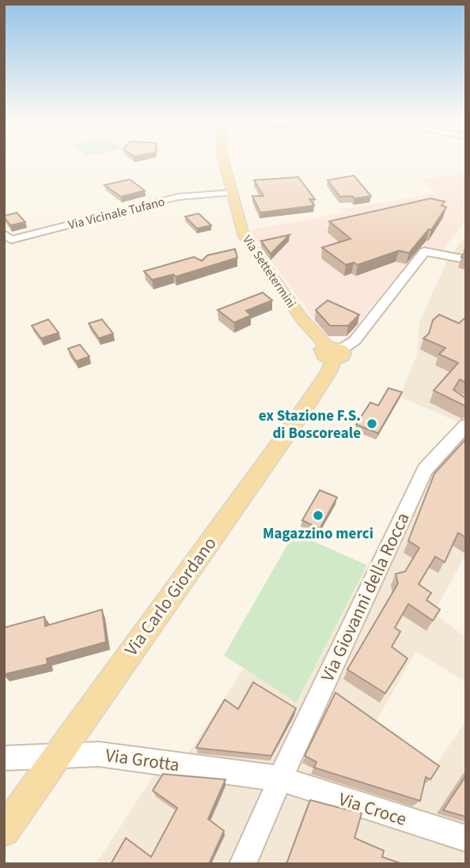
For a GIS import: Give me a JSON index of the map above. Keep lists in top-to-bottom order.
{
  "streets": {
    "main road": ["Via Settetermini", "Via Carlo Giordano"],
    "street": [
      "Via Vicinale Tufano",
      "Via Giovanni della Rocca",
      "Via Grotta",
      "Via Croce"
    ]
  },
  "crossings": [
    ["Via Vicinale Tufano", "Via Settetermini"],
    ["Via Settetermini", "Via Carlo Giordano"],
    ["Via Carlo Giordano", "Via Grotta"],
    ["Via Giovanni della Rocca", "Via Grotta"],
    ["Via Giovanni della Rocca", "Via Croce"],
    ["Via Grotta", "Via Croce"]
  ],
  "places": ["ex Stazione F.S. di Boscoreale", "Magazzino merci"]
}
